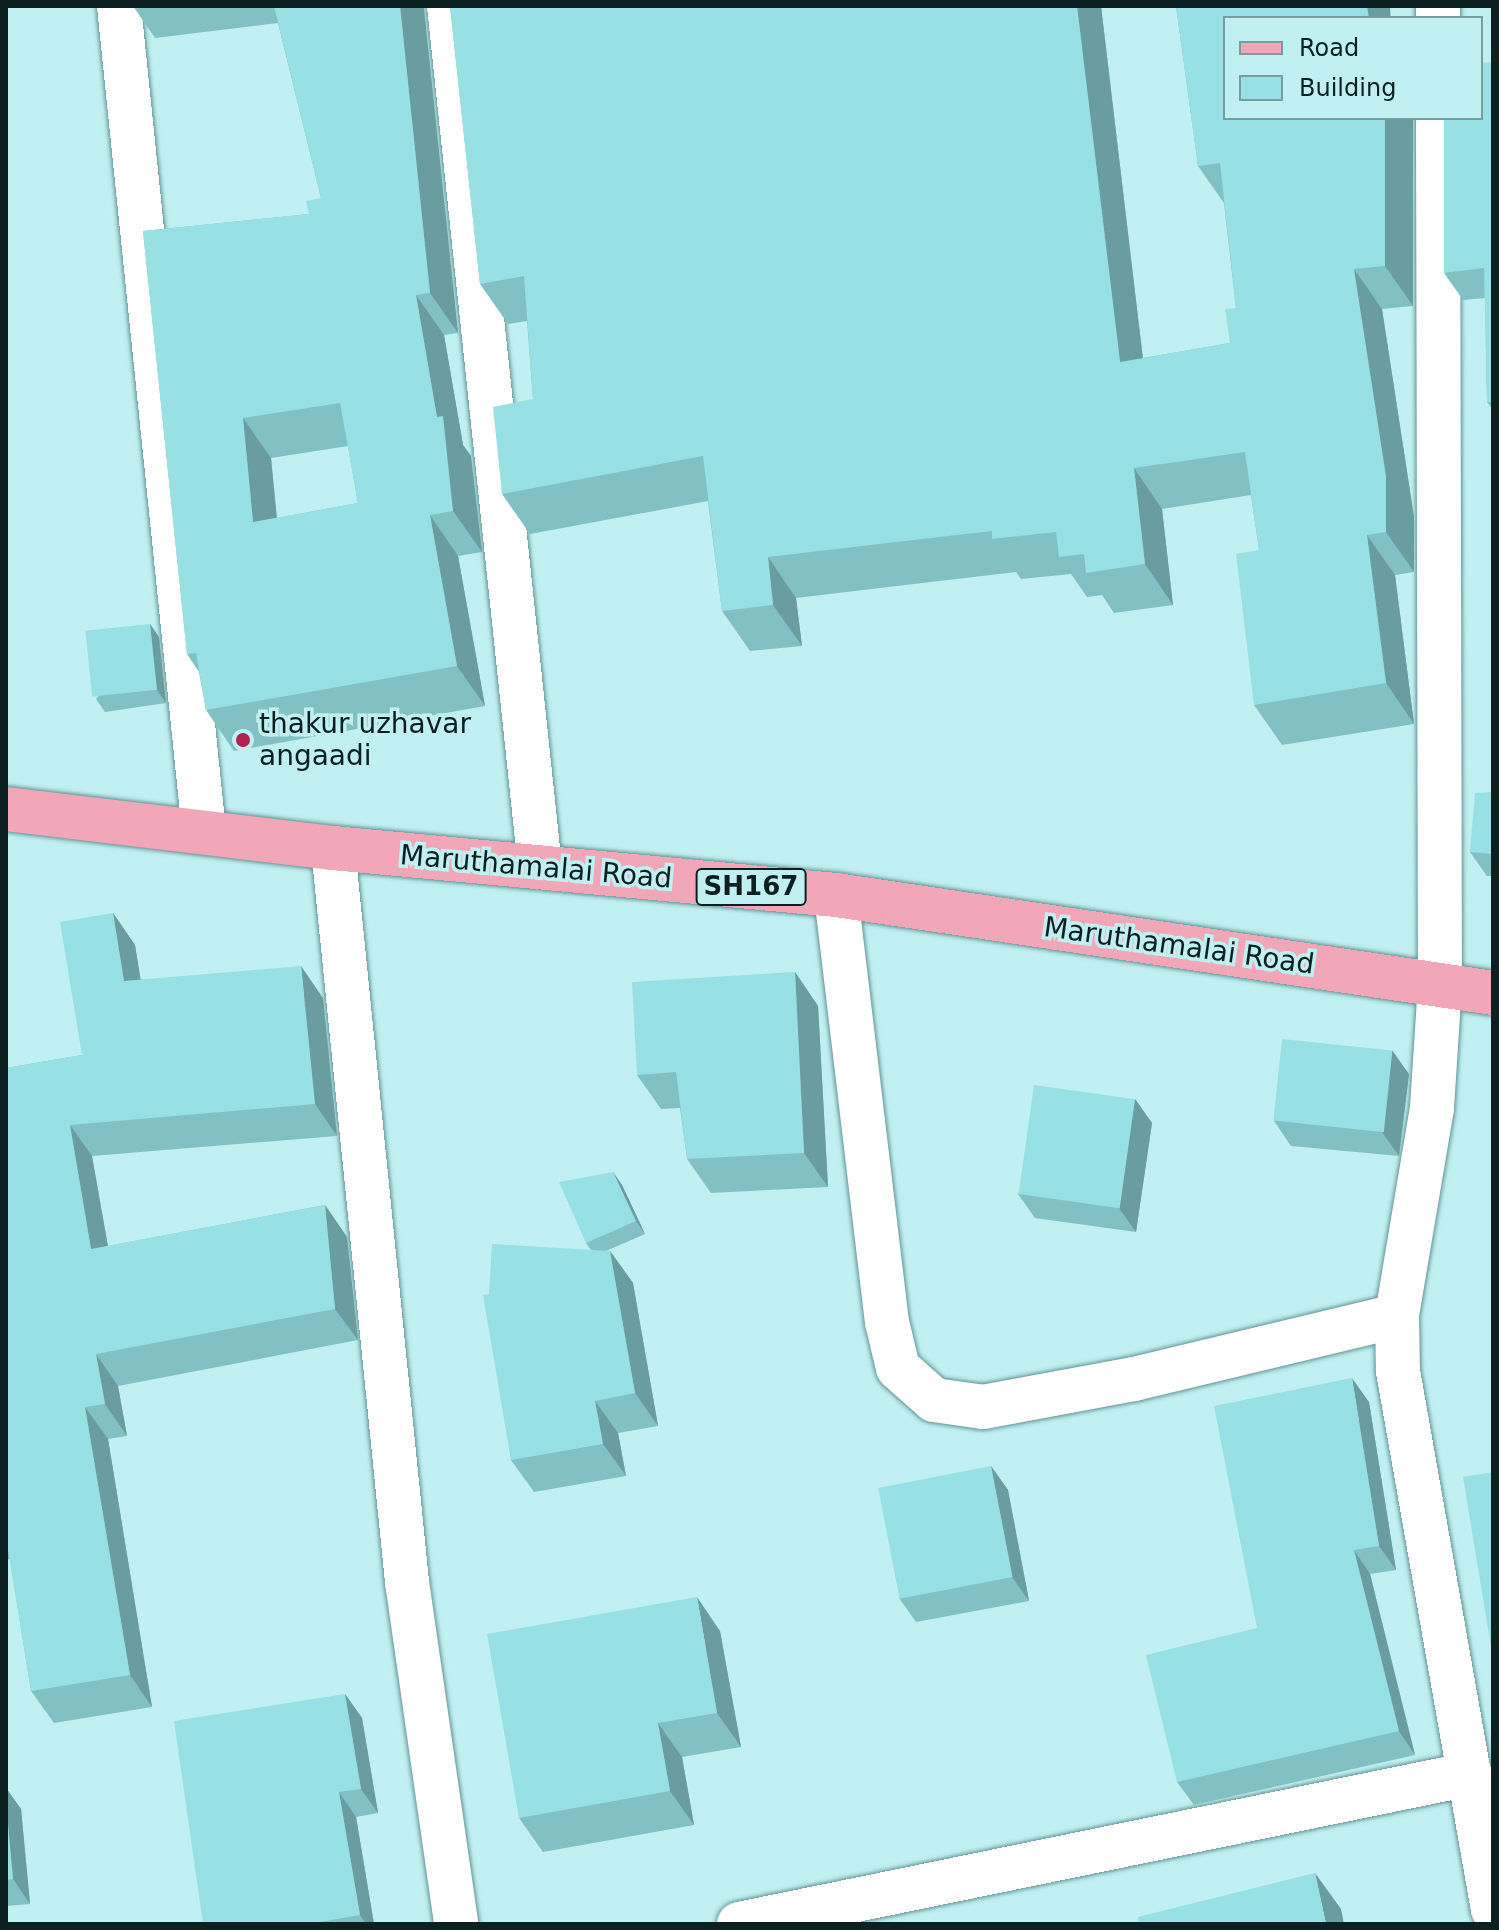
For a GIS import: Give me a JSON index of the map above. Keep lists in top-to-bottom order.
{
  "streets": {
    "main road": ["Maruthamalai Road", "SH167"]
  },
  "places": ["thakur uzhavar angaadi"],
  "legend": ["Road", "Building"]
}
